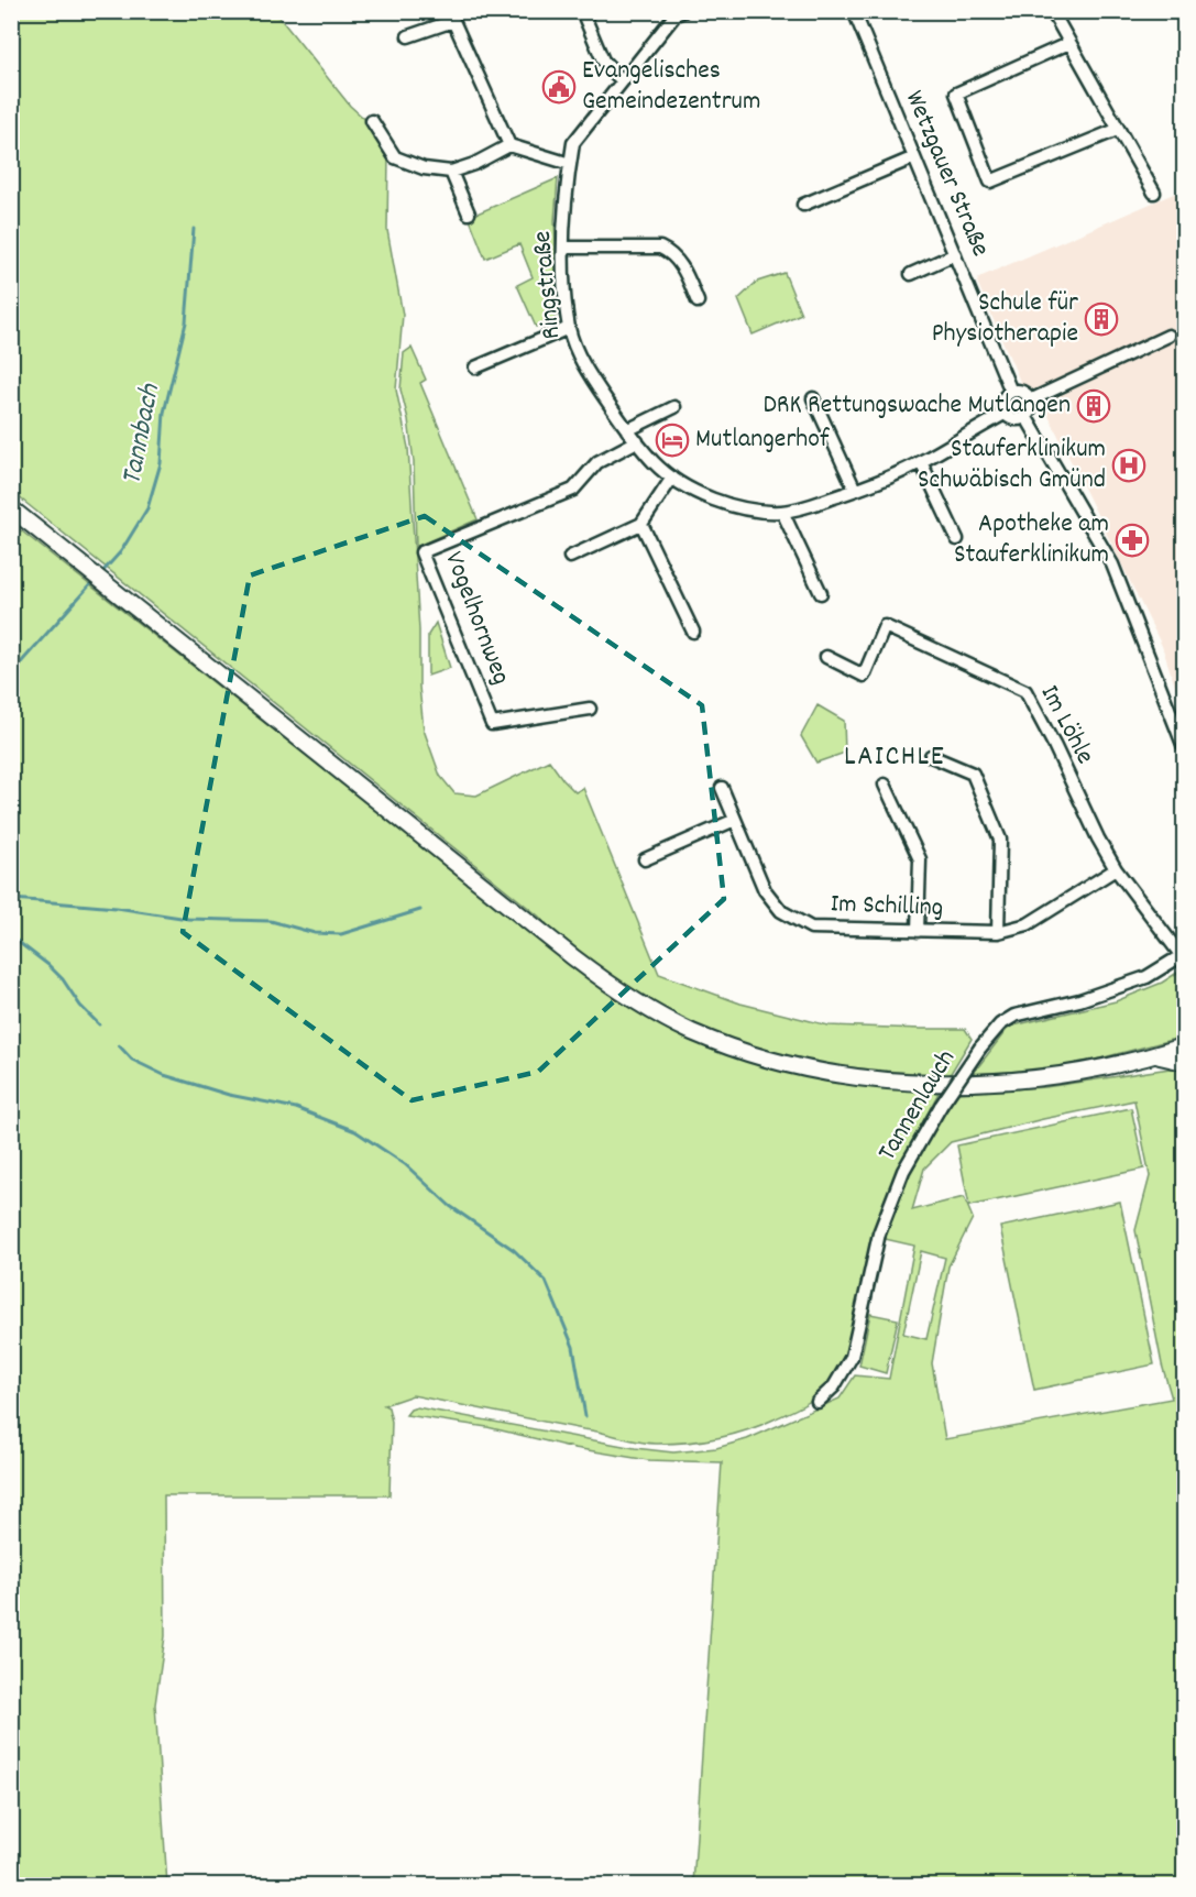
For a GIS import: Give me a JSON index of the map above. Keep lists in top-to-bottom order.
{
  "streets": {
    "street": [
      "Wetzgauer Straße",
      "Ringstraße",
      "Vogelhornweg",
      "Im Löhle",
      "Im Schilling",
      "Tannenlauch"
    ]
  },
  "crossings": [
    ["Wetzgauer Straße", "Ringstraße"],
    ["Ringstraße", "Vogelhornweg"],
    ["Im Löhle", "Im Schilling"],
    ["Im Löhle", "Tannenlauch"]
  ],
  "districts": ["LAICHLE"],
  "water": ["Tannbach"],
  "places": {
    "public building": ["Evangelisches Gemeindezentrum"],
    "building": ["Schule für Physiotherapie", "DRK Rettungswache Mutlangen"],
    "hotel": ["Mutlangerhof"],
    "hospital": ["Stauferklinikum Schwäbisch Gmünd"],
    "pharmacy": ["Apotheke am Stauferklinikum"]
  }
}
